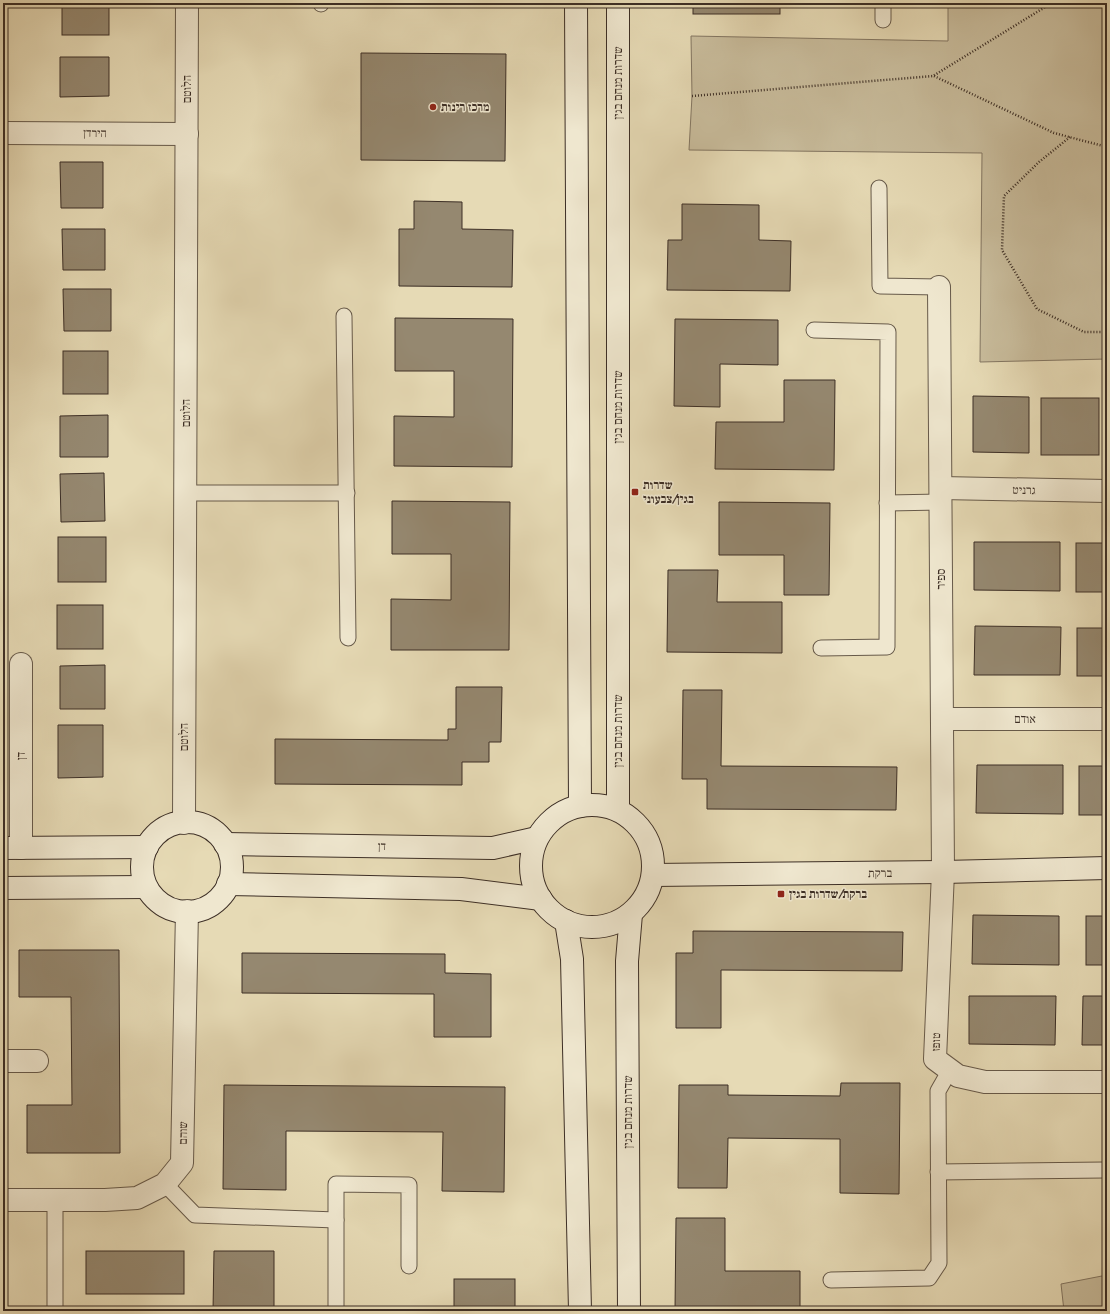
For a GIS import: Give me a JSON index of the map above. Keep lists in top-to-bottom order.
{
  "streets": {
    "street": [
      "שדרות מנחם בגין",
      "הלוטם",
      "הירדן",
      "גרניט",
      "ספיר",
      "אודם",
      "דן",
      "ברקת",
      "טופז",
      "שוהם"
    ]
  },
  "crossings": [
    ["שדרות מנחם בגין", "דן"],
    ["שדרות מנחם בגין", "ברקת"],
    ["הלוטם", "הירדן"],
    ["הלוטם", "דן"],
    ["הלוטם", "שוהם"],
    ["גרניט", "ספיר"],
    ["ספיר", "אודם"],
    ["ספיר", "ברקת"],
    ["ספיר", "טופז"],
    ["דן", "ברקת"],
    ["דן", "שוהם"],
    ["ברקת", "טופז"]
  ],
  "places": {
    "other": ["מרכז רינות"],
    "transit": ["שדרות בגין/צבעוני", "ברקת/שדרות בגין"]
  }
}
